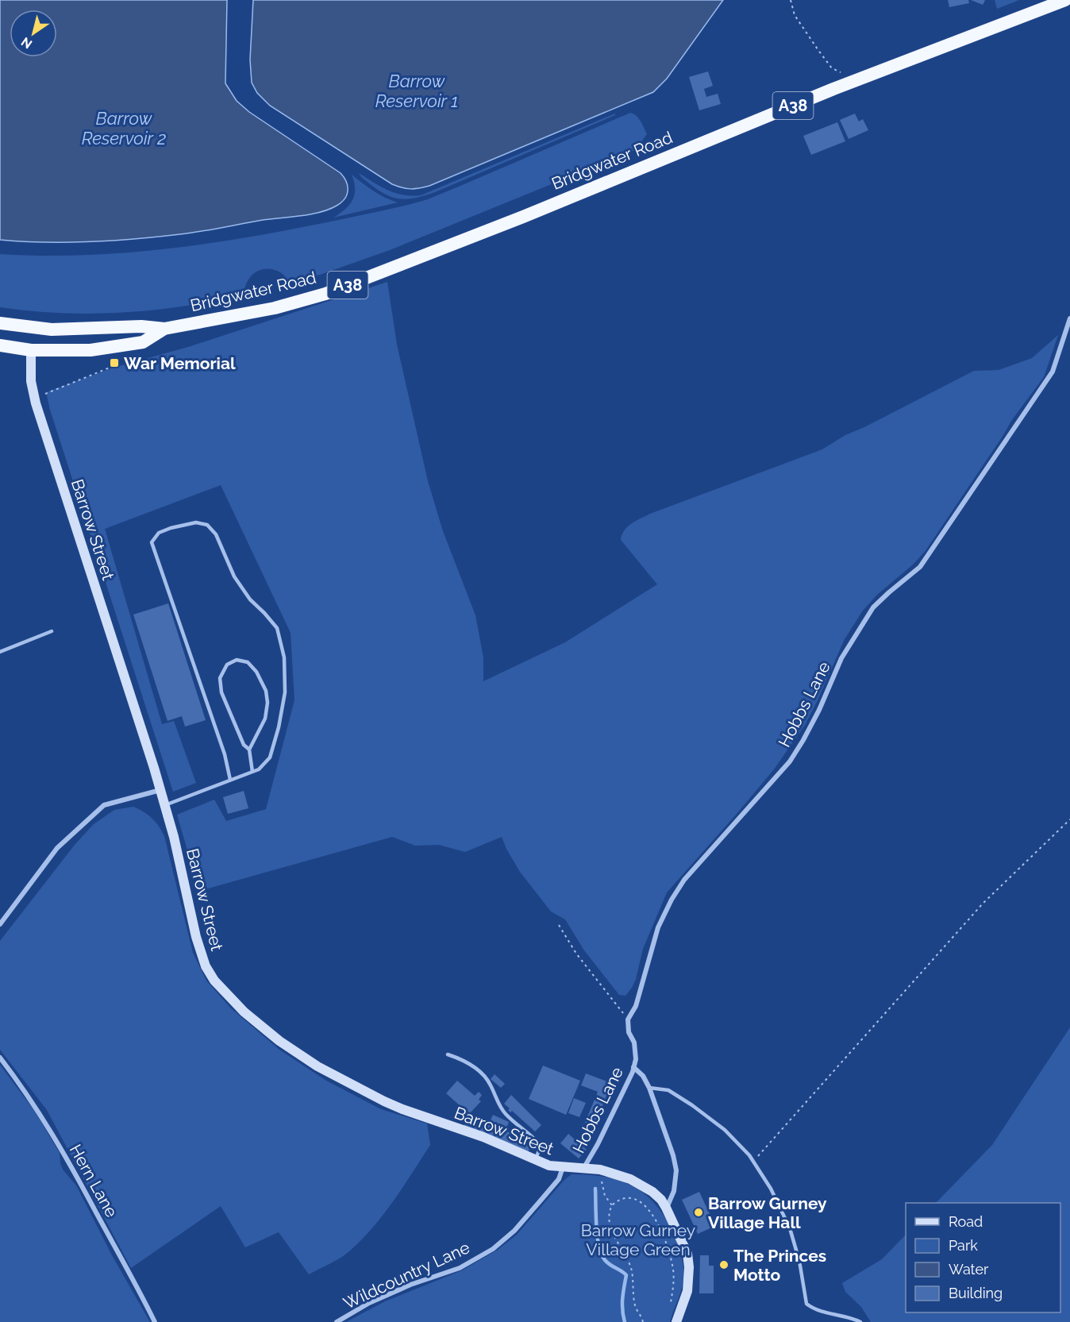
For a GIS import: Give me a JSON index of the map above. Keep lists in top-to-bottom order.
{
  "streets": {
    "highway": ["A38", "Bridgwater Road"],
    "main road": ["Barrow Street"],
    "street": ["Hobbs Lane", "Hern Lane", "Wildcountry Lane"]
  },
  "crossings": [
    ["Bridgwater Road", "Barrow Street"],
    ["Barrow Street", "Hobbs Lane"],
    ["Barrow Street", "Wildcountry Lane"]
  ],
  "water": ["Barrow Reservoir 1", "Barrow Reservoir 2"],
  "parks": ["Barrow Gurney Village Green"],
  "places": {
    "transit": ["War Memorial"],
    "other": ["Barrow Gurney Village Hall", "The Princes Motto"]
  },
  "legend": [
    "Road",
    "Park",
    "Water",
    "Building"
  ],
  "north": "bottom left"
}
